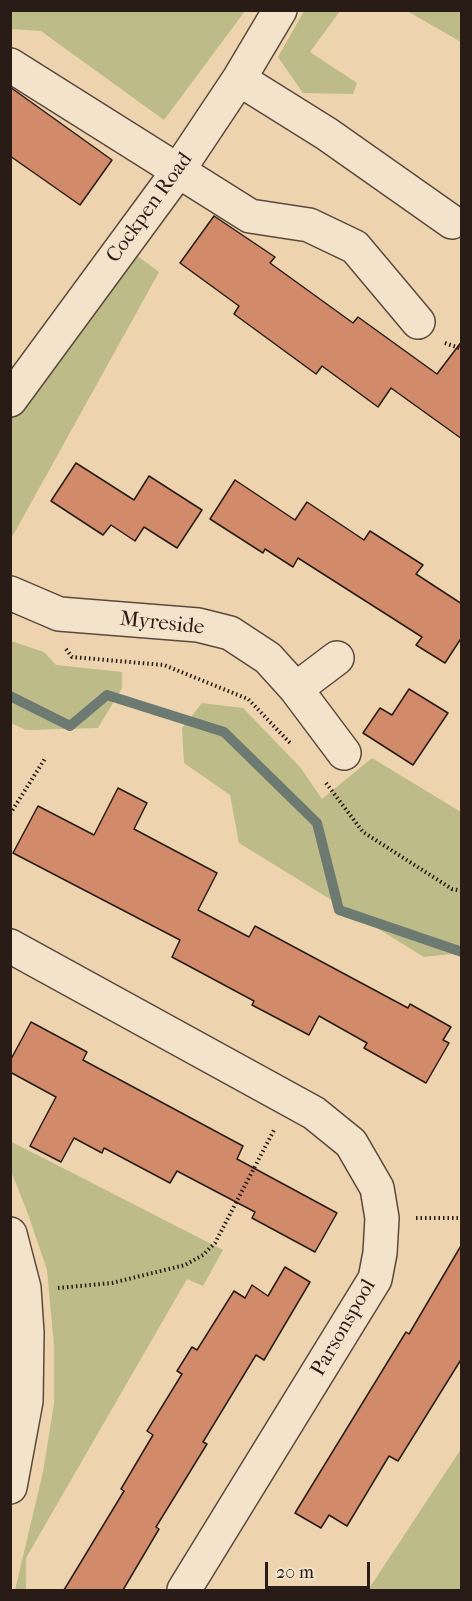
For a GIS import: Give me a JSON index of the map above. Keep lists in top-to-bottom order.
{
  "streets": {
    "street": ["Cockpen Road", "Myreside", "Parsonspool"]
  },
  "scale_bar": "20 m"
}
